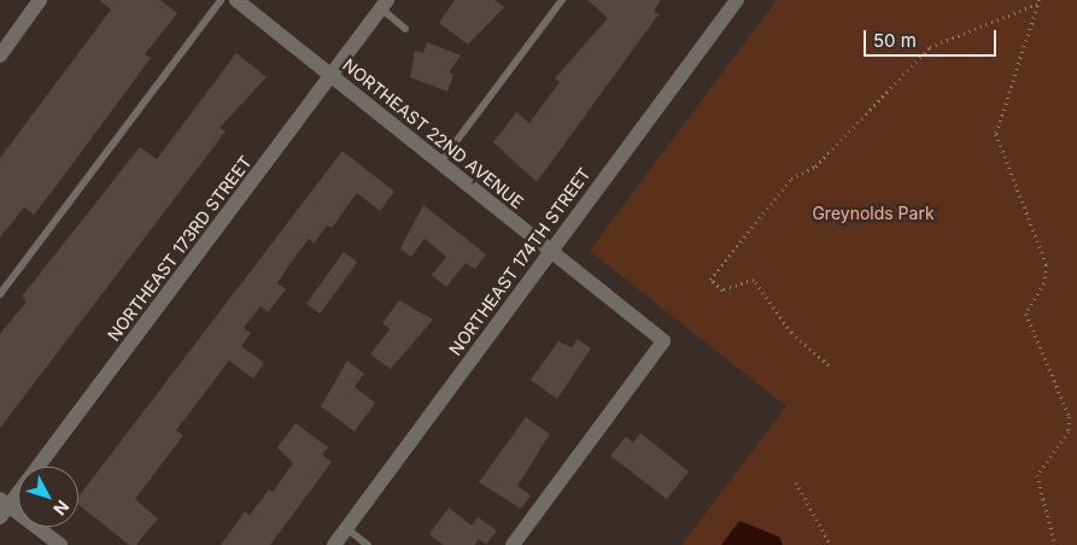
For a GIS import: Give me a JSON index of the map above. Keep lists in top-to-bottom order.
{
  "streets": {
    "street": ["NORTHEAST 22ND AVENUE", "NORTHEAST 173RD STREET", "NORTHEAST 174TH STREET"]
  },
  "crossings": [
    ["NORTHEAST 22ND AVENUE", "NORTHEAST 173RD STREET"],
    ["NORTHEAST 22ND AVENUE", "NORTHEAST 174TH STREET"]
  ],
  "parks": ["Greynolds Park"],
  "scale_bar": "50 m",
  "north": "bottom right"
}
